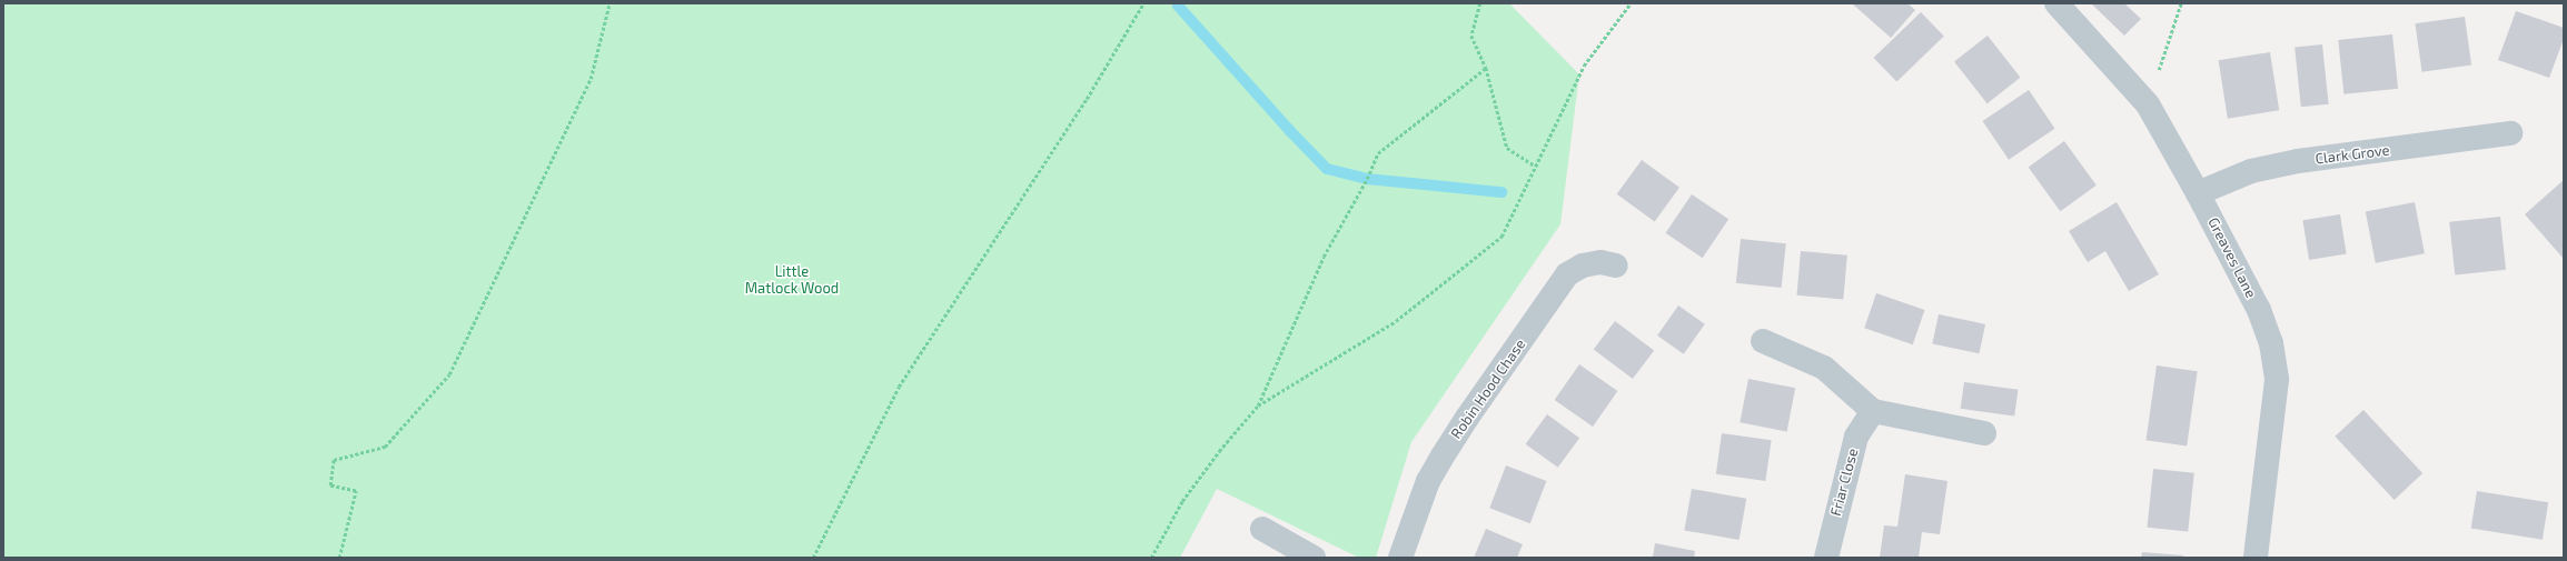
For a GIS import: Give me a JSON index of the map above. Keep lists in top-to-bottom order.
{
  "streets": {
    "street": [
      "Clark Grove",
      "Greaves Lane",
      "Robin Hood Chase",
      "Friar Close"
    ]
  },
  "crossings": [
    ["Clark Grove", "Greaves Lane"]
  ],
  "parks": ["Little Matlock Wood"]
}
